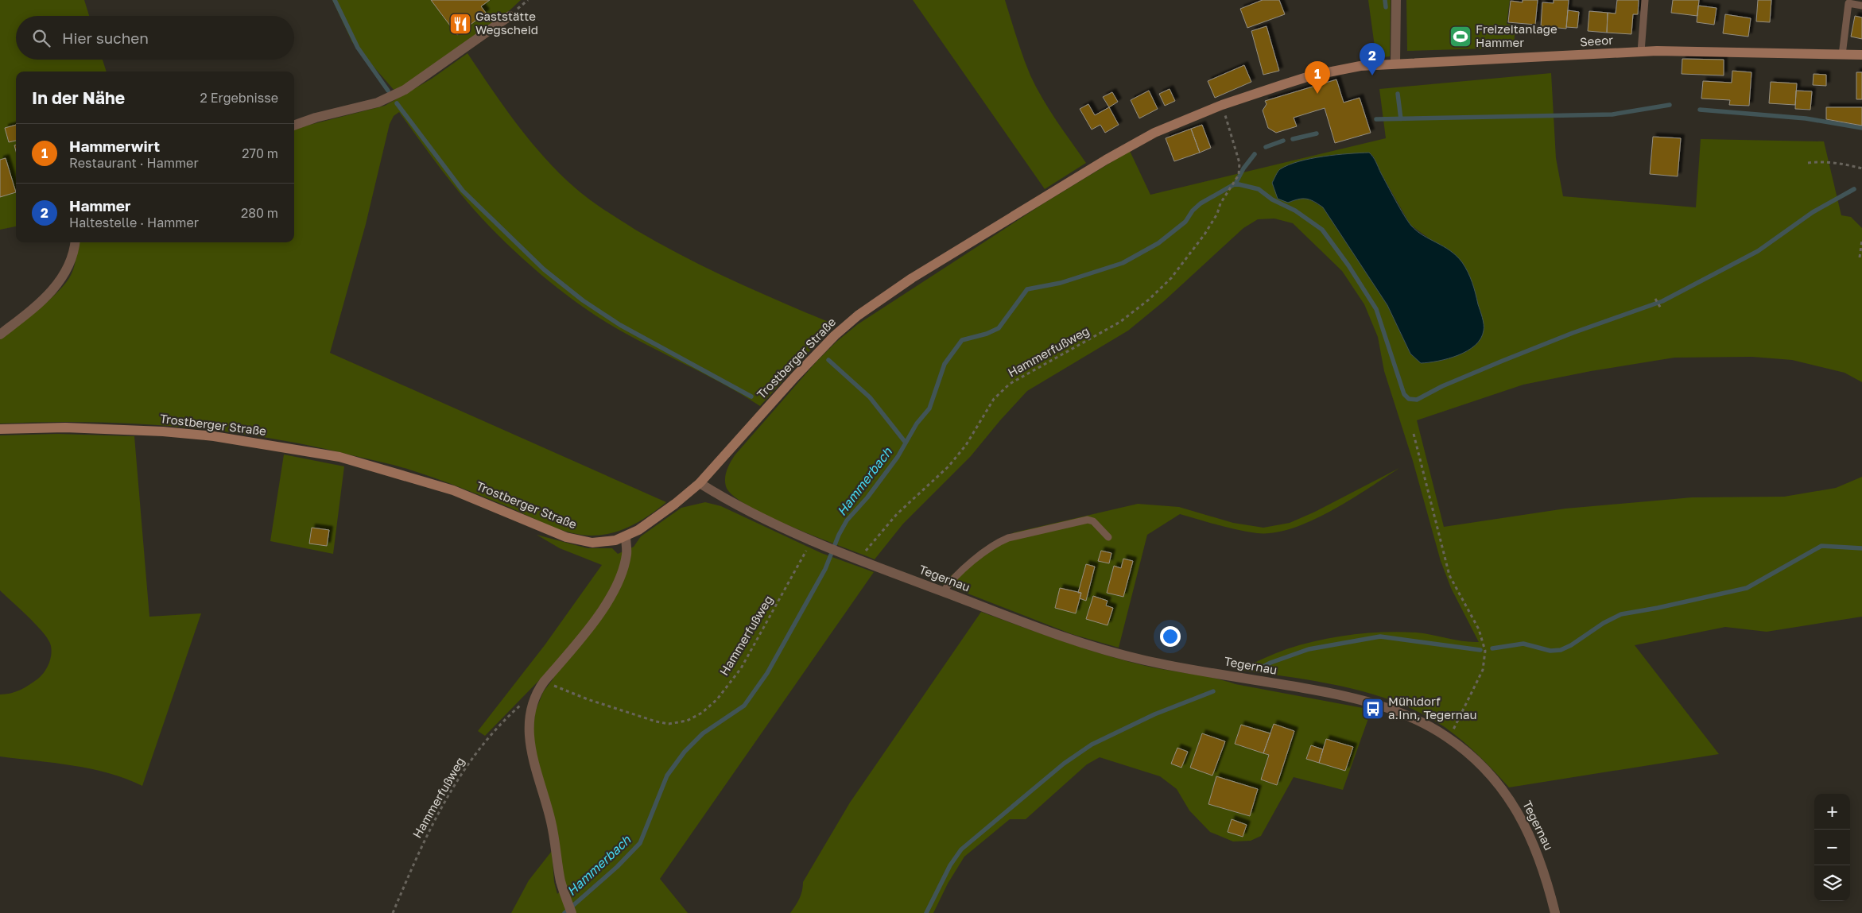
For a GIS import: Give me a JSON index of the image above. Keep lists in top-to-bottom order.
{
  "streets": {
    "main road": ["Seeor", "Trostberger Straße"],
    "street": ["Tegernau"],
    "path": ["Hammerfußweg"]
  },
  "crossings": [
    ["Seeor", "Hammerfußweg"],
    ["Seeor", "Trostberger Straße"],
    ["Hammerfußweg", "Trostberger Straße"],
    ["Hammerfußweg", "Tegernau"],
    ["Trostberger Straße", "Tegernau"]
  ],
  "water": ["Hammerbach"],
  "places": {
    "restaurant": ["Gaststätte Wegscheid"],
    "sports": ["Freizeitanlage Hammer"],
    "bus stop": ["Mühldorf a.Inn, Tegernau"]
  },
  "page": {
    "search": "Hier suchen",
    "pins": ["2", "1"],
    "heading": ["In der Nähe", "2 Ergebnisse"],
    "list": [
      {
        "mark": "1",
        "name": "Hammerwirt",
        "note": "Restaurant · Hammer",
        "value": "270 m"
      },
      {
        "mark": "2",
        "name": "Hammer",
        "note": "Haltestelle · Hammer",
        "value": "280 m"
      }
    ],
    "map_buttons": ["+", "−"]
  }
}
